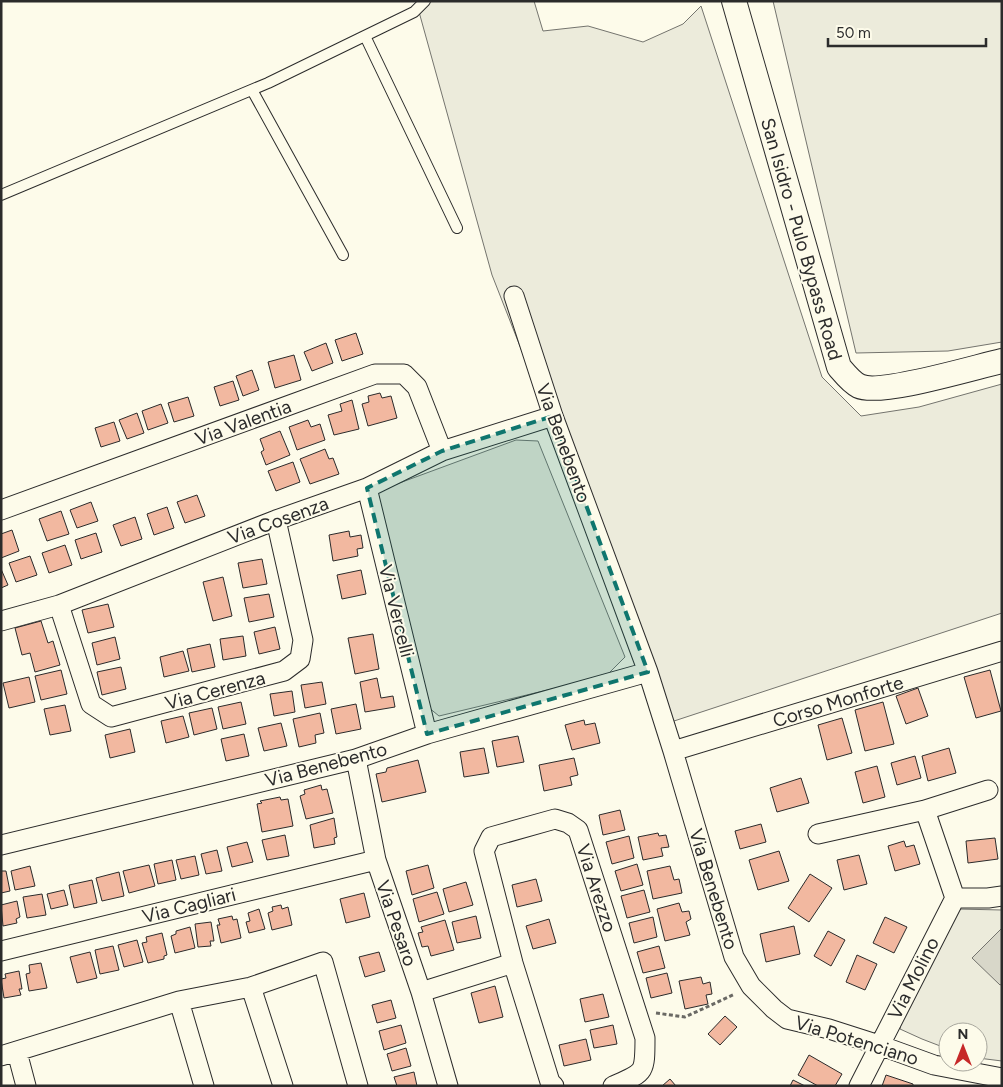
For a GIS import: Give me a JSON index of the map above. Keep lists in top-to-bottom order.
{
  "streets": {
    "street": [
      "San Isidro - Pulo Bypass Road",
      "Via Valentia",
      "Via Benebento",
      "Via Cosenza",
      "Via Vercelli",
      "Via Cerenza",
      "Corso Monforte",
      "Via Arezzo",
      "Via Cagliari",
      "Via Pesaro",
      "Via Molino",
      "Via Potenciano"
    ]
  },
  "crossings": [
    ["Via Valentia", "Via Cosenza"],
    ["Via Benebento", "Via Cosenza"],
    ["Via Benebento", "Via Vercelli"],
    ["Via Benebento", "Corso Monforte"],
    ["Via Benebento", "Via Pesaro"],
    ["Via Benebento", "Via Potenciano"],
    ["Via Cosenza", "Via Vercelli"],
    ["Via Cosenza", "Via Cerenza"],
    ["Via Cagliari", "Via Pesaro"],
    ["Via Molino", "Via Potenciano"]
  ],
  "scale_bar": "50 m",
  "north": "top"
}
